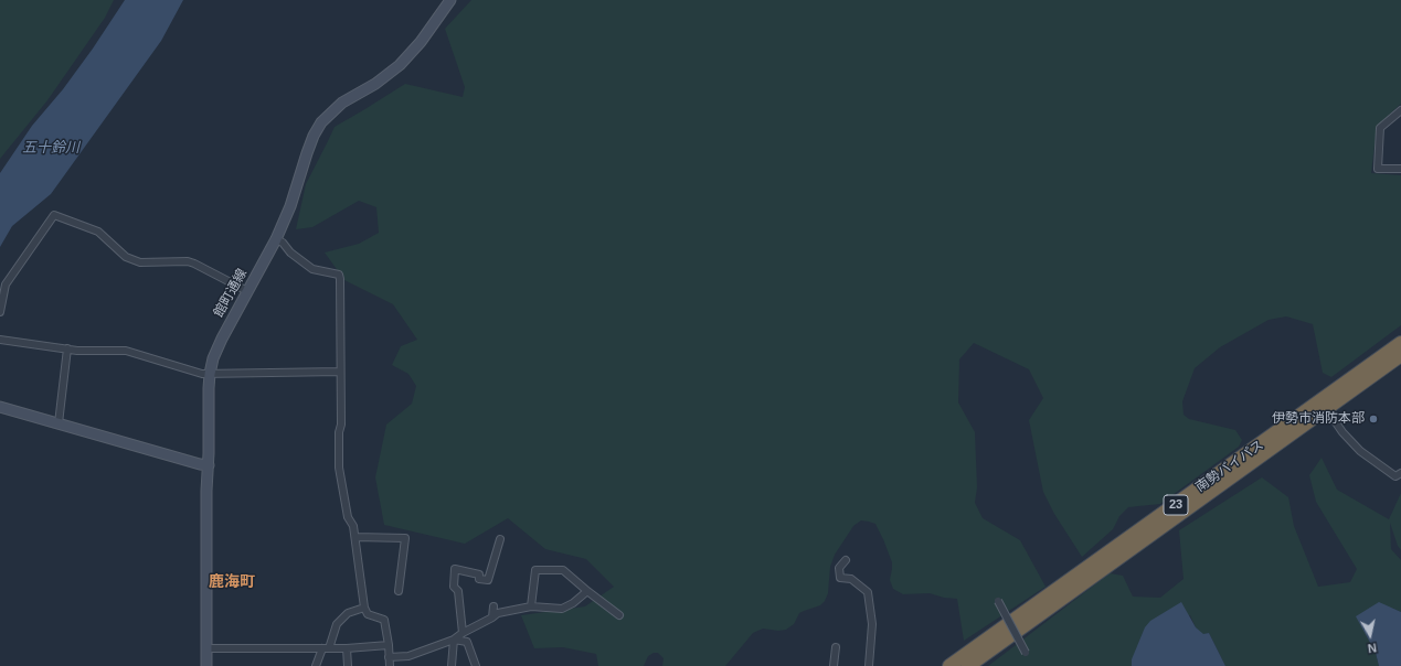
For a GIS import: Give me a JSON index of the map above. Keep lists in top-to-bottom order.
{
  "streets": {
    "highway": ["南勢バイパス", "23"],
    "main road": ["館町通線"]
  },
  "districts": ["鹿海町"],
  "water": ["五十鈴川"],
  "places": ["伊勢市消防本部"],
  "north": "bottom"
}
